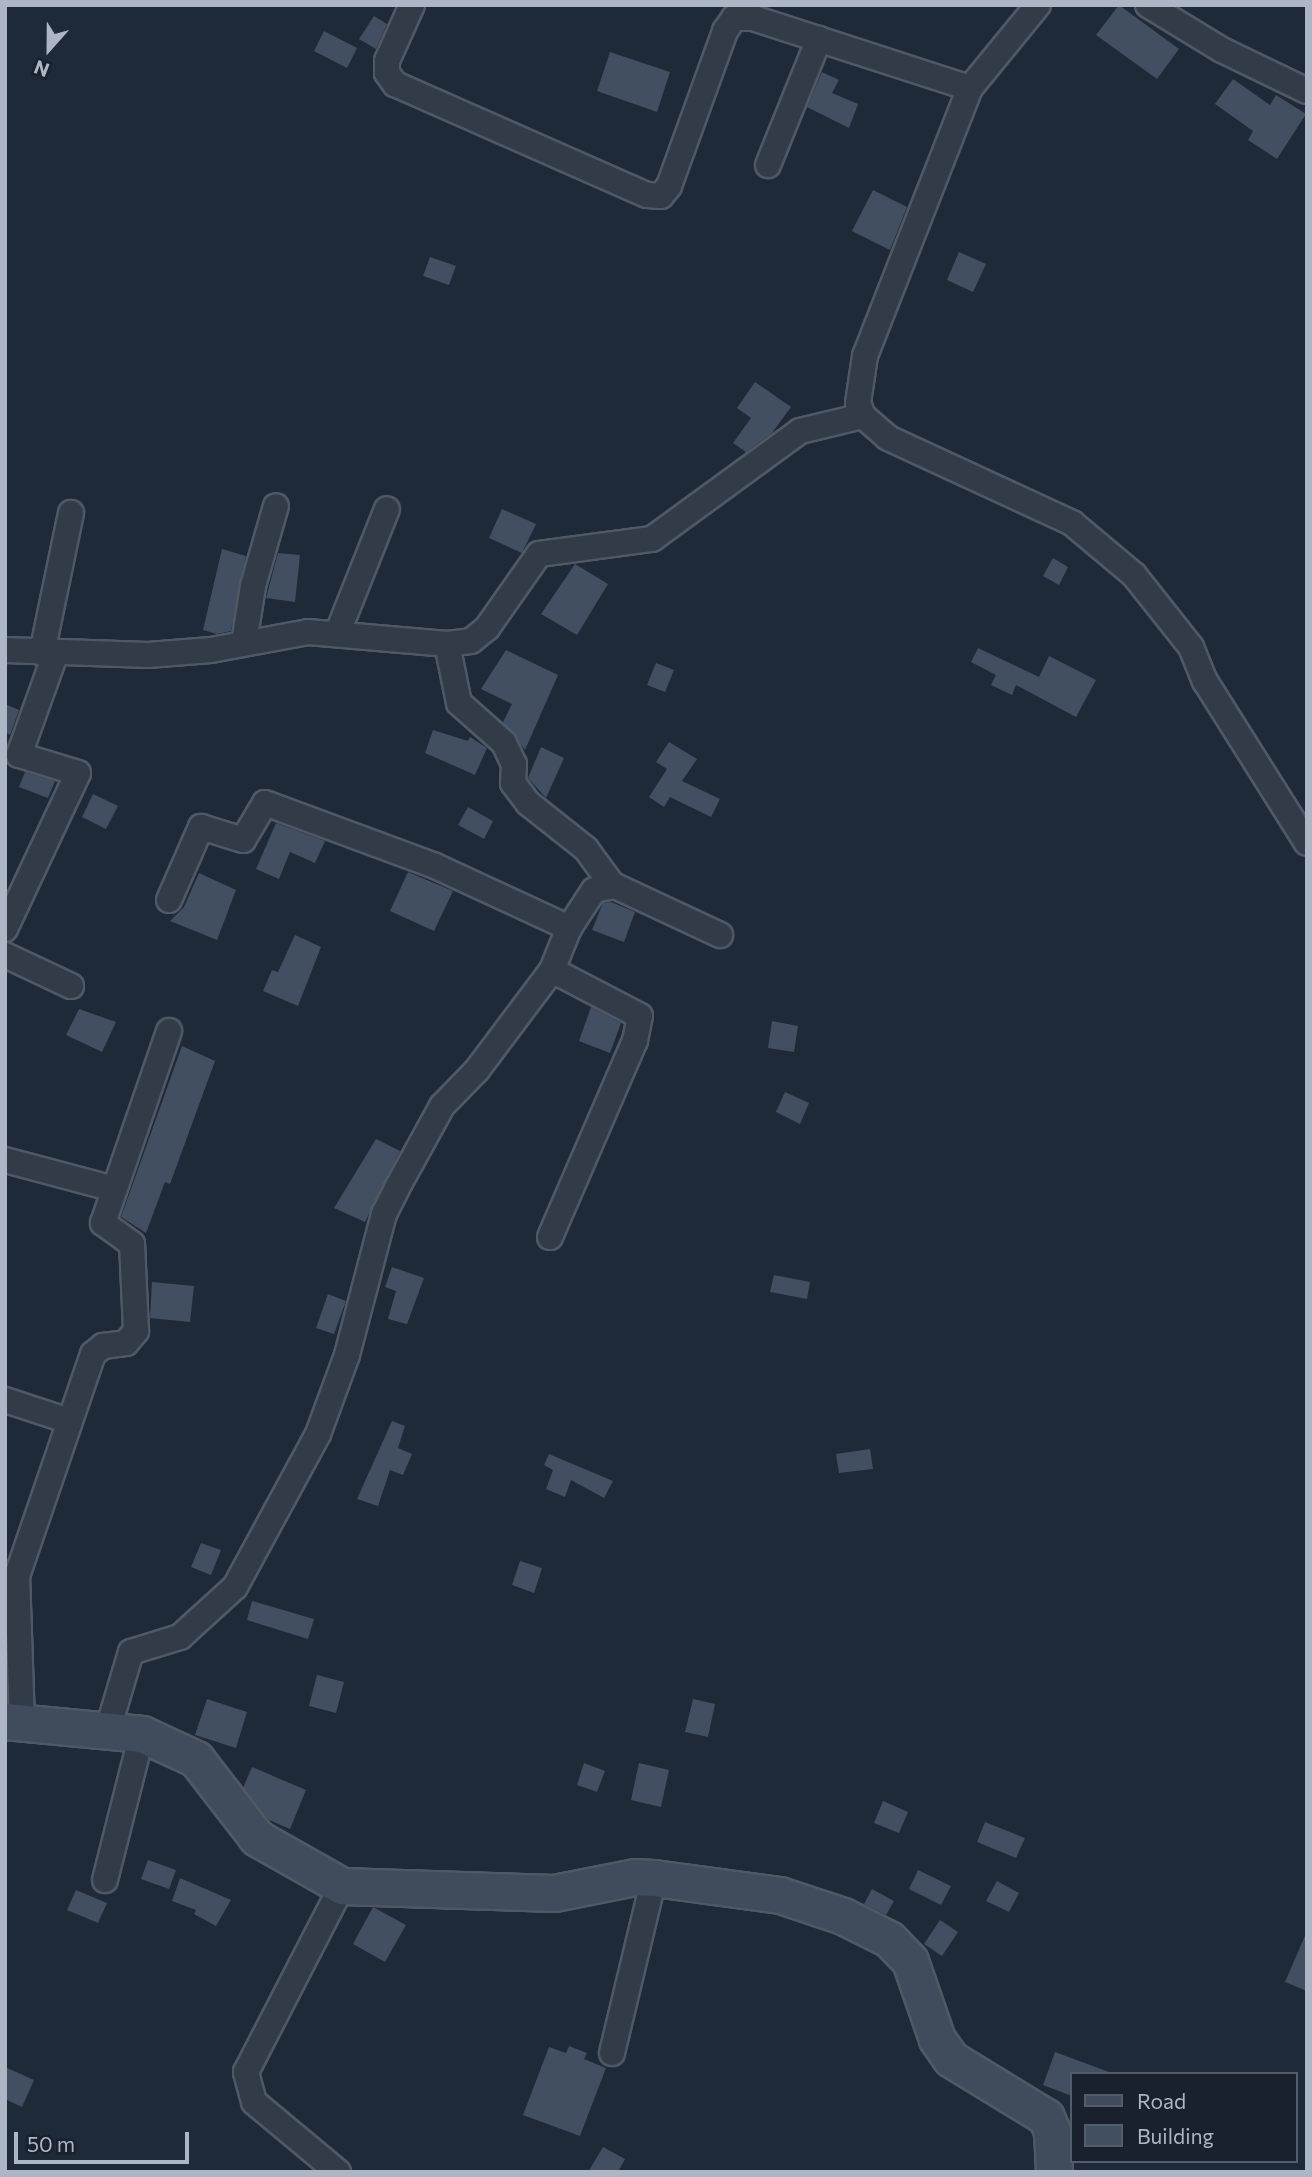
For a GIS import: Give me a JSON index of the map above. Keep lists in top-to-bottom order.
{
  "legend": ["Road", "Building"],
  "scale_bar": "50 m",
  "north": "bottom"
}
